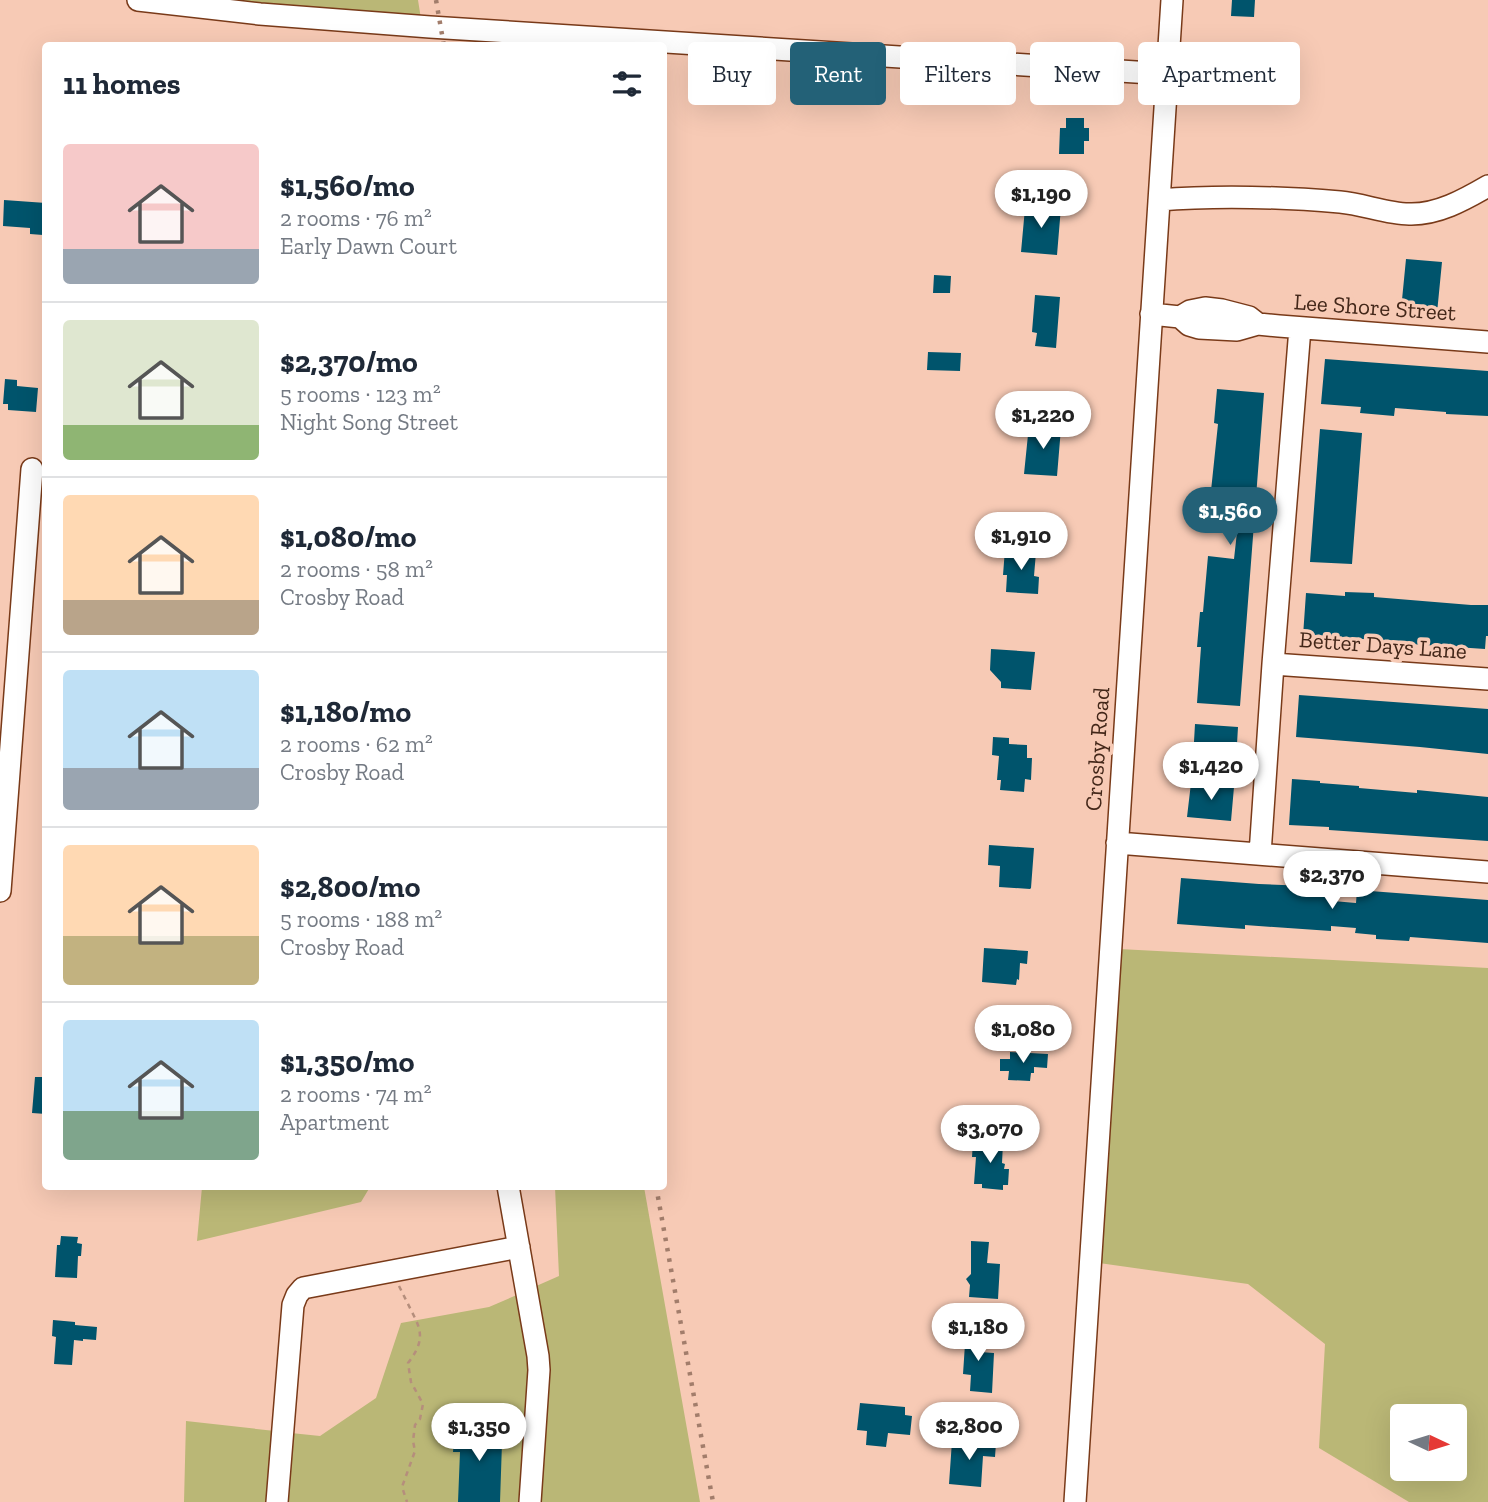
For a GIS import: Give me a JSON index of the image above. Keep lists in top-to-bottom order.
{
  "streets": {
    "street": ["Lee Shore Street", "Better Days Lane", "Crosby Road"]
  },
  "crossings": [
    ["Lee Shore Street", "Crosby Road"]
  ],
  "north": "right",
  "page": {
    "chip": [
      "Buy",
      "Rent",
      "Filters",
      "New",
      "Apartment"
    ],
    "heading": "11 homes",
    "list": [
      {
        "name": "$1,560/mo",
        "note": "2 rooms · 76 m² · Early Dawn Court"
      },
      {
        "name": "$2,370/mo",
        "note": "5 rooms · 123 m² · Night Song Street"
      },
      {
        "name": "$1,080/mo",
        "note": "2 rooms · 58 m² · Crosby Road"
      },
      {
        "name": "$1,180/mo",
        "note": "2 rooms · 62 m² · Crosby Road"
      },
      {
        "name": "$2,800/mo",
        "note": "5 rooms · 188 m² · Crosby Road"
      },
      {
        "name": "$1,350/mo",
        "note": "2 rooms · 74 m² · Apartment"
      }
    ],
    "price": [
      "$1,190",
      "$1,220",
      "$1,560",
      "$1,910",
      "$1,420",
      "$2,370",
      "$1,080",
      "$3,070",
      "$1,180",
      "$2,800",
      "$1,350"
    ]
  }
}
